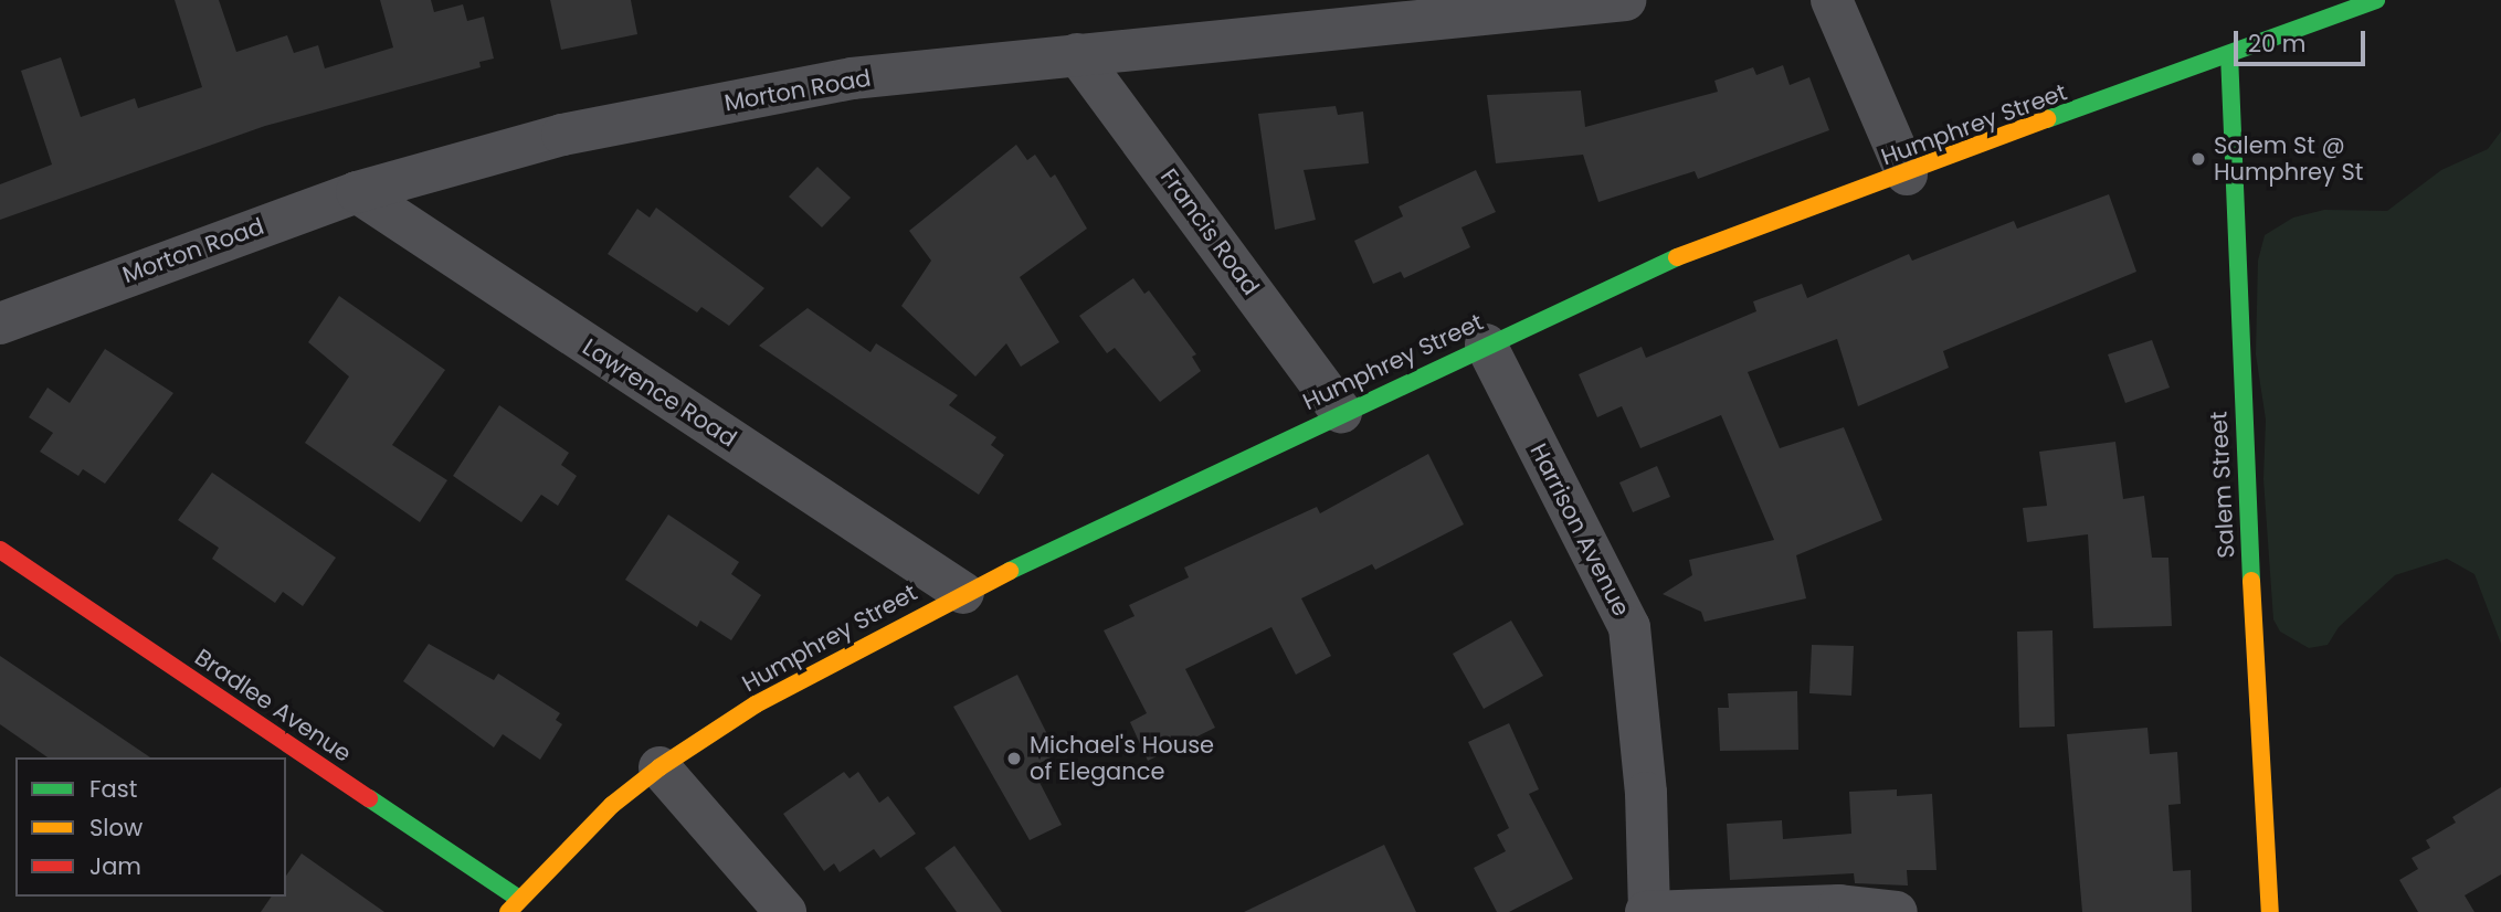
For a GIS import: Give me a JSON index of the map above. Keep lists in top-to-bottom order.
{
  "streets": {
    "main road": ["Humphrey Street", "Salem Street", "Bradlee Avenue"],
    "street": [
      "Morton Road",
      "Francis Road",
      "Lawrence Road",
      "Harrison Avenue"
    ]
  },
  "crossings": [
    ["Morton Road", "Francis Road"],
    ["Morton Road", "Lawrence Road"],
    ["Humphrey Street", "Francis Road"],
    ["Humphrey Street", "Lawrence Road"],
    ["Humphrey Street", "Salem Street"],
    ["Humphrey Street", "Harrison Avenue"],
    ["Humphrey Street", "Bradlee Avenue"]
  ],
  "places": ["Salem St @ Humphrey St", "Michael's House of Elegance"],
  "legend": ["Fast", "Slow", "Jam"],
  "scale_bar": "20 m"
}
